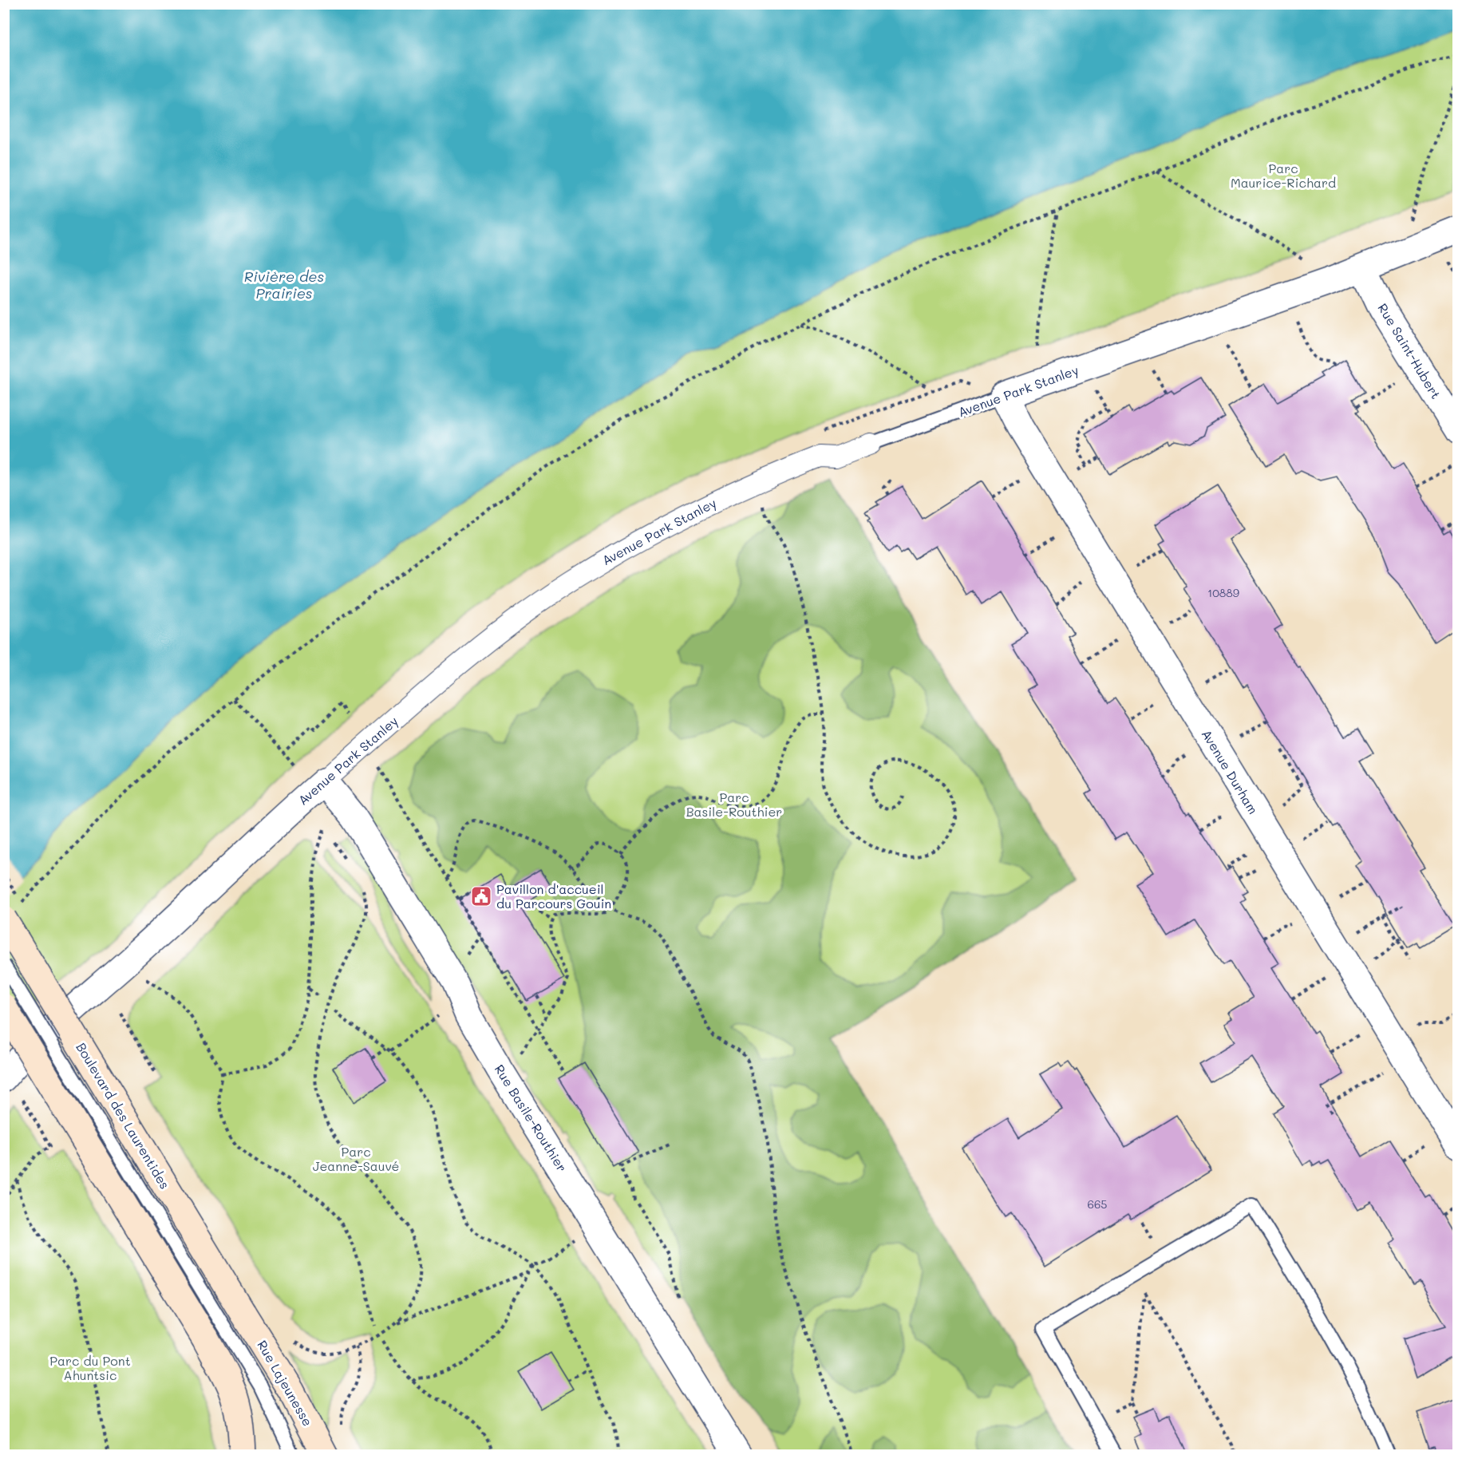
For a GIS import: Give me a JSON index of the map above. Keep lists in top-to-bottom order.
{
  "streets": {
    "main road": ["Boulevard des Laurentides", "Rue Lajeunesse"],
    "street": [
      "Rue Saint-Hubert",
      "Avenue Park Stanley",
      "Avenue Durham",
      "Rue Basile-Routhier"
    ]
  },
  "crossings": [
    ["Rue Saint-Hubert", "Avenue Park Stanley"],
    ["Avenue Park Stanley", "Avenue Durham"],
    ["Avenue Park Stanley", "Rue Basile-Routhier"],
    ["Boulevard des Laurentides", "Rue Lajeunesse"]
  ],
  "water": ["Rivière des Prairies"],
  "parks": [
    "Parc Maurice-Richard",
    "Parc Basile-Routhier",
    "Parc Jeanne-Sauvé",
    "Parc du Pont Ahuntsic"
  ],
  "places": {
    "public building": ["Pavillon d'accueil du Parcours Gouin"]
  },
  "house_numbers": ["10889", "665"]
}
